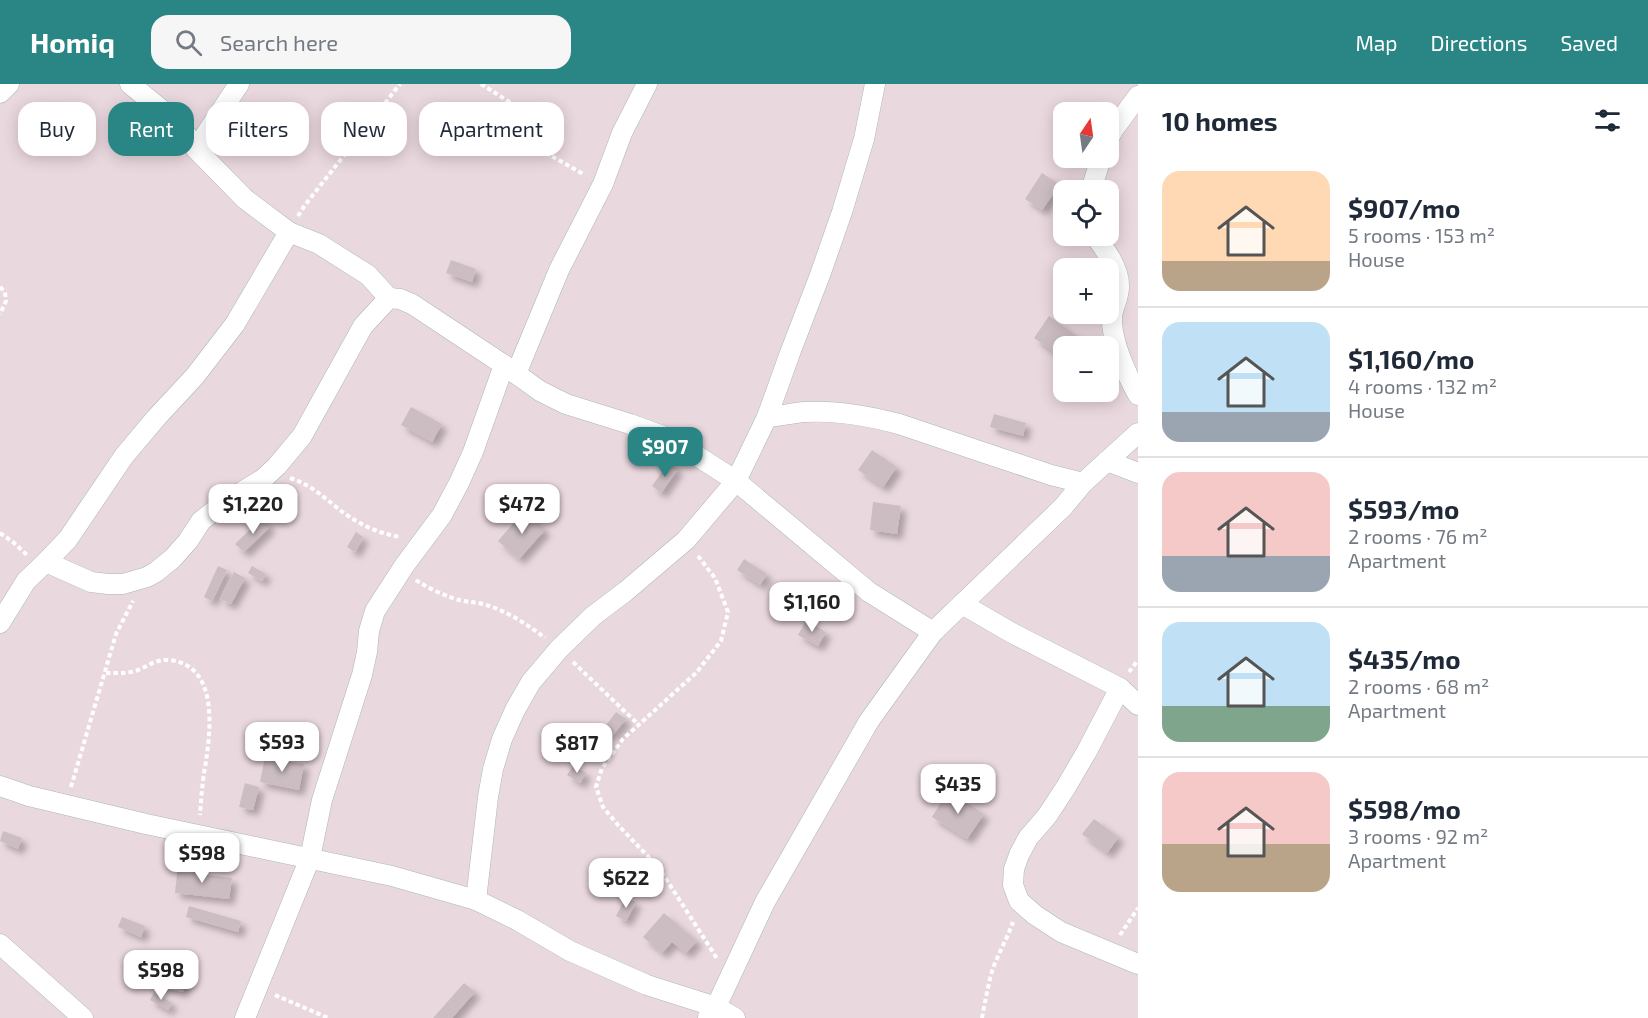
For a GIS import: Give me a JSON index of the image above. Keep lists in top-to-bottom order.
{
  "north": "top",
  "page": {
    "header": "Homiq",
    "search": "Search here",
    "nav": ["Map", "Directions", "Saved"],
    "heading": "10 homes",
    "map_buttons": ["+", "−"],
    "chip": [
      "Buy",
      "Rent",
      "Filters",
      "New",
      "Apartment"
    ],
    "list": [
      {
        "name": "$907/mo",
        "note": "5 rooms · 153 m² · House"
      },
      {
        "name": "$1,160/mo",
        "note": "4 rooms · 132 m² · House"
      },
      {
        "name": "$593/mo",
        "note": "2 rooms · 76 m² · Apartment"
      },
      {
        "name": "$435/mo",
        "note": "2 rooms · 68 m² · Apartment"
      },
      {
        "name": "$598/mo",
        "note": "3 rooms · 92 m² · Apartment"
      }
    ],
    "price": [
      "$907",
      "$1,220",
      "$472",
      "$1,160",
      "$593",
      "$817",
      "$435",
      "$598",
      "$622",
      "$598"
    ]
  }
}
